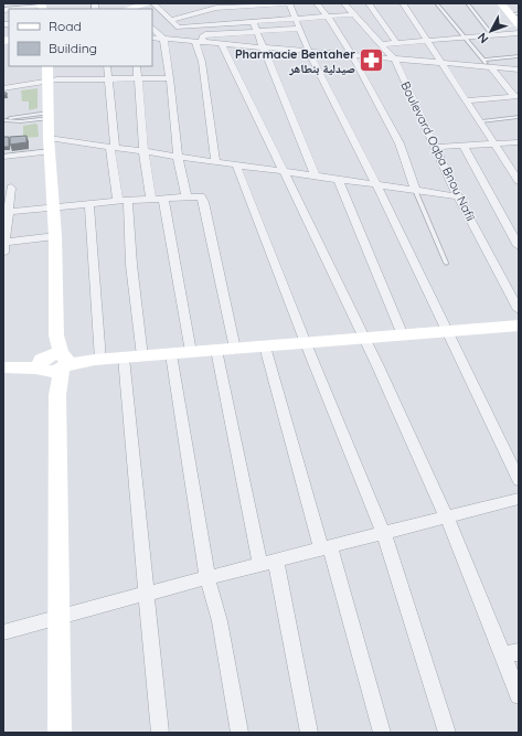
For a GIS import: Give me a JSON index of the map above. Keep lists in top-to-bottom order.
{
  "streets": {
    "street": ["Boulevard Oqba Bnou Nafii"]
  },
  "places": {
    "pharmacy": ["Pharmacie Bentaher صيدلية بنطاهر"]
  },
  "legend": ["Road", "Building"],
  "north": "bottom left"
}
